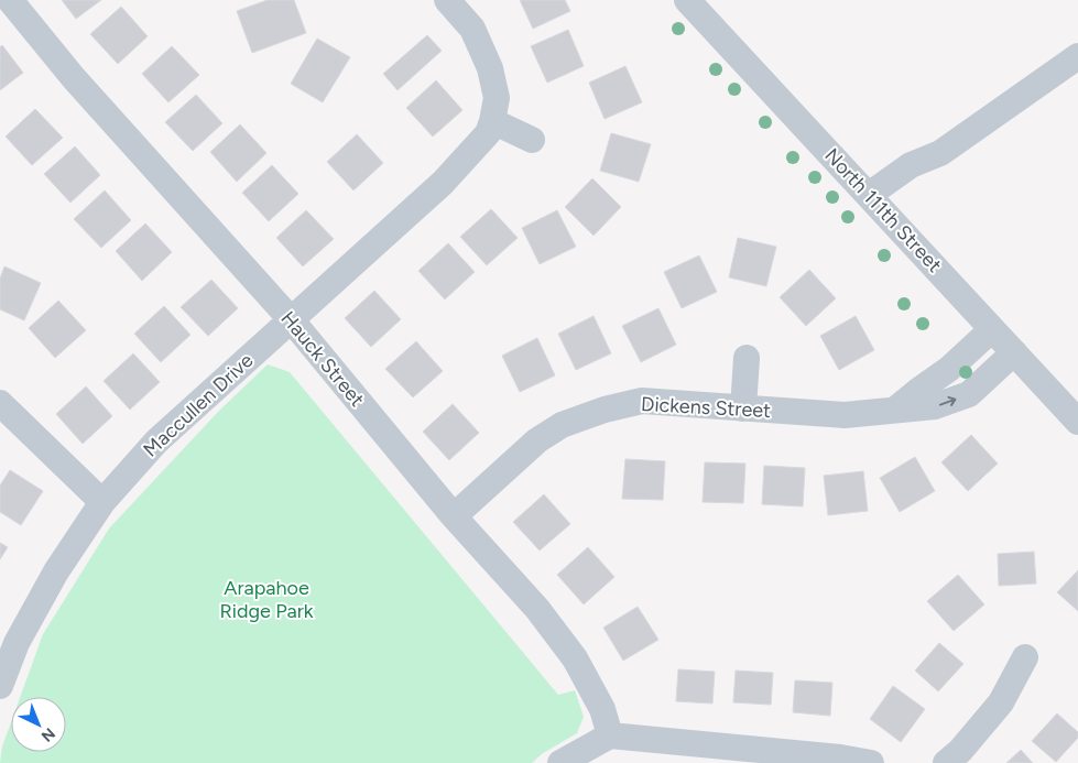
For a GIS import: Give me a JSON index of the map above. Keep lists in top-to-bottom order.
{
  "streets": {
    "street": [
      "North 111th Street",
      "Hauck Street",
      "Maccullen Drive",
      "Dickens Street"
    ]
  },
  "crossings": [
    ["North 111th Street", "Dickens Street"],
    ["Hauck Street", "Maccullen Drive"],
    ["Hauck Street", "Dickens Street"]
  ],
  "parks": ["Arapahoe Ridge Park"],
  "north": "bottom right"
}
